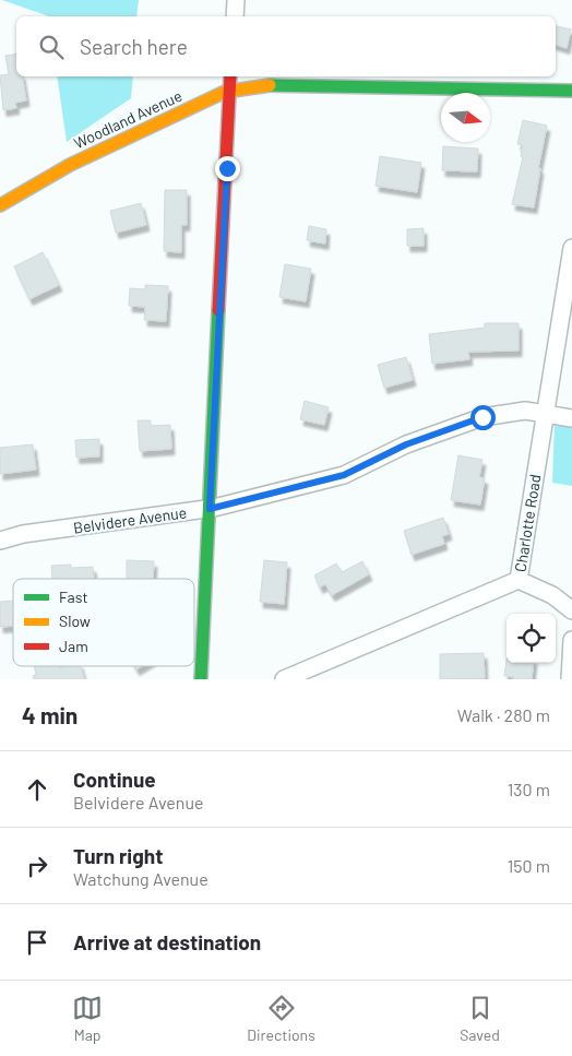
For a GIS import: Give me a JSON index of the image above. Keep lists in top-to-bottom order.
{
  "streets": {
    "street": ["Woodland Avenue", "Belvidere Avenue", "Charlotte Road"]
  },
  "crossings": [
    ["Belvidere Avenue", "Charlotte Road"]
  ],
  "legend": ["Fast", "Slow", "Jam"],
  "north": "right",
  "page": {
    "search": "Search here",
    "heading": ["4 min", "Walk · 280 m"],
    "list": [
      ["Continue", "Belvidere Avenue", "130 m"],
      ["Turn right", "Watchung Avenue", "150 m"],
      "Arrive at destination"
    ],
    "nav": ["Map", "Directions", "Saved"]
  }
}
